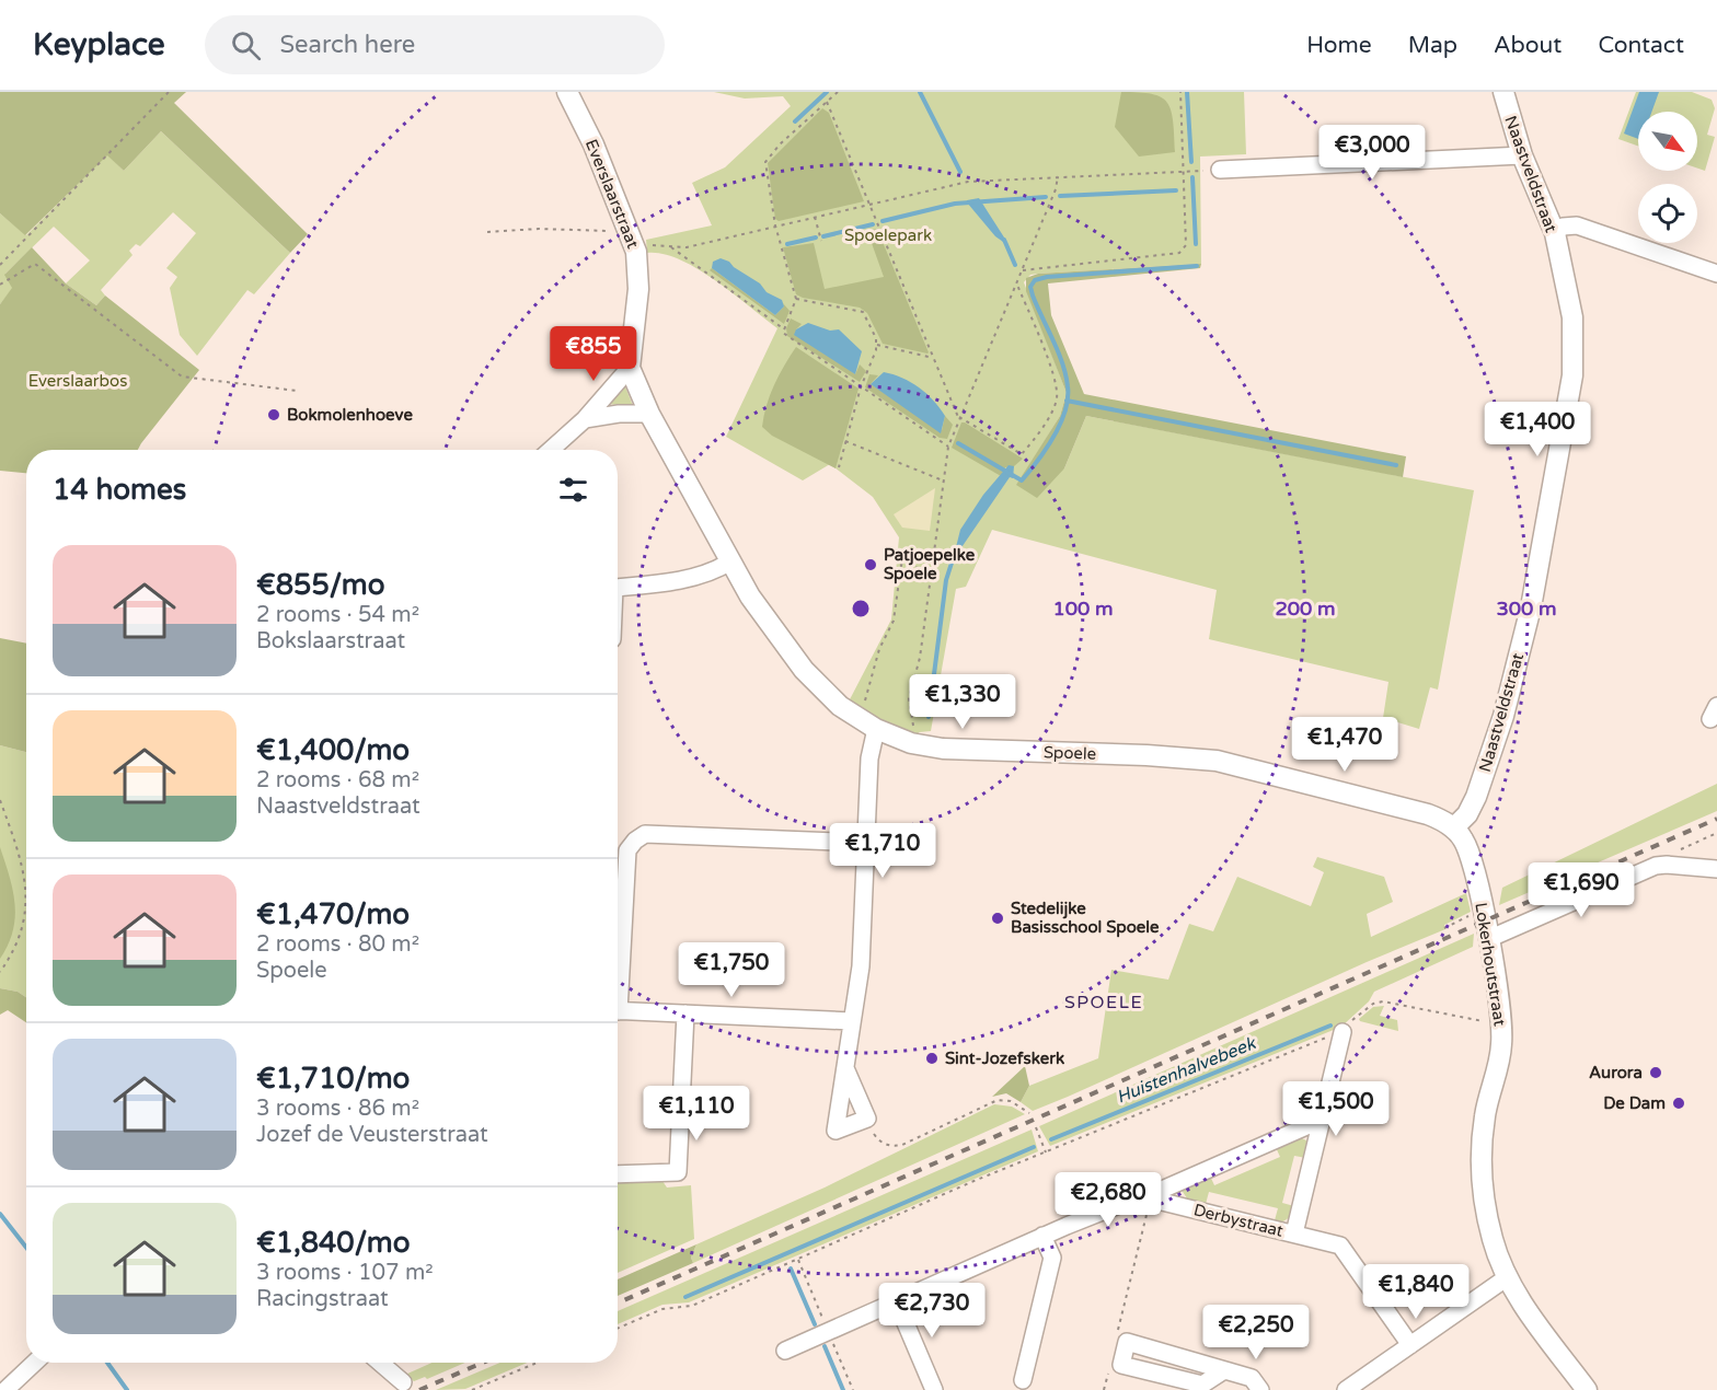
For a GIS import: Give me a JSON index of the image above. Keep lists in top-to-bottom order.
{
  "streets": {
    "street": [
      "Naastveldstraat",
      "Everslaarstraat",
      "Spoele",
      "Lokerhoutstraat",
      "Derbystraat"
    ]
  },
  "crossings": [
    ["Naastveldstraat", "Spoele"],
    ["Naastveldstraat", "Lokerhoutstraat"],
    ["Everslaarstraat", "Spoele"],
    ["Spoele", "Lokerhoutstraat"]
  ],
  "districts": ["SPOELE"],
  "water": ["Huistenhalvebeek"],
  "parks": ["Spoelepark", "Everslaarbos"],
  "places": [
    "Bokmolenhoeve",
    "Patjoepelke Spoele",
    "Stedelijke Basisschool Spoele",
    "Sint-Jozefskerk",
    "Aurora",
    "De Dam"
  ],
  "north": "bottom right",
  "page": {
    "header": "Keyplace",
    "search": "Search here",
    "nav": [
      "Home",
      "Map",
      "About",
      "Contact"
    ],
    "price": [
      "€3,000",
      "€855",
      "€1,400",
      "€1,330",
      "€1,470",
      "€1,710",
      "€1,690",
      "€1,750",
      "€1,500",
      "€1,110",
      "€2,680",
      "€1,840",
      "€2,730",
      "€2,250"
    ],
    "heading": "14 homes",
    "list": [
      {
        "name": "€855/mo",
        "note": "2 rooms · 54 m² · Bokslaarstraat"
      },
      {
        "name": "€1,400/mo",
        "note": "2 rooms · 68 m² · Naastveldstraat"
      },
      {
        "name": "€1,470/mo",
        "note": "2 rooms · 80 m² · Spoele"
      },
      {
        "name": "€1,710/mo",
        "note": "3 rooms · 86 m² · Jozef de Veusterstraat"
      },
      {
        "name": "€1,840/mo",
        "note": "3 rooms · 107 m² · Racingstraat"
      }
    ]
  },
  "rings": ["100 m", "200 m", "300 m"]
}
